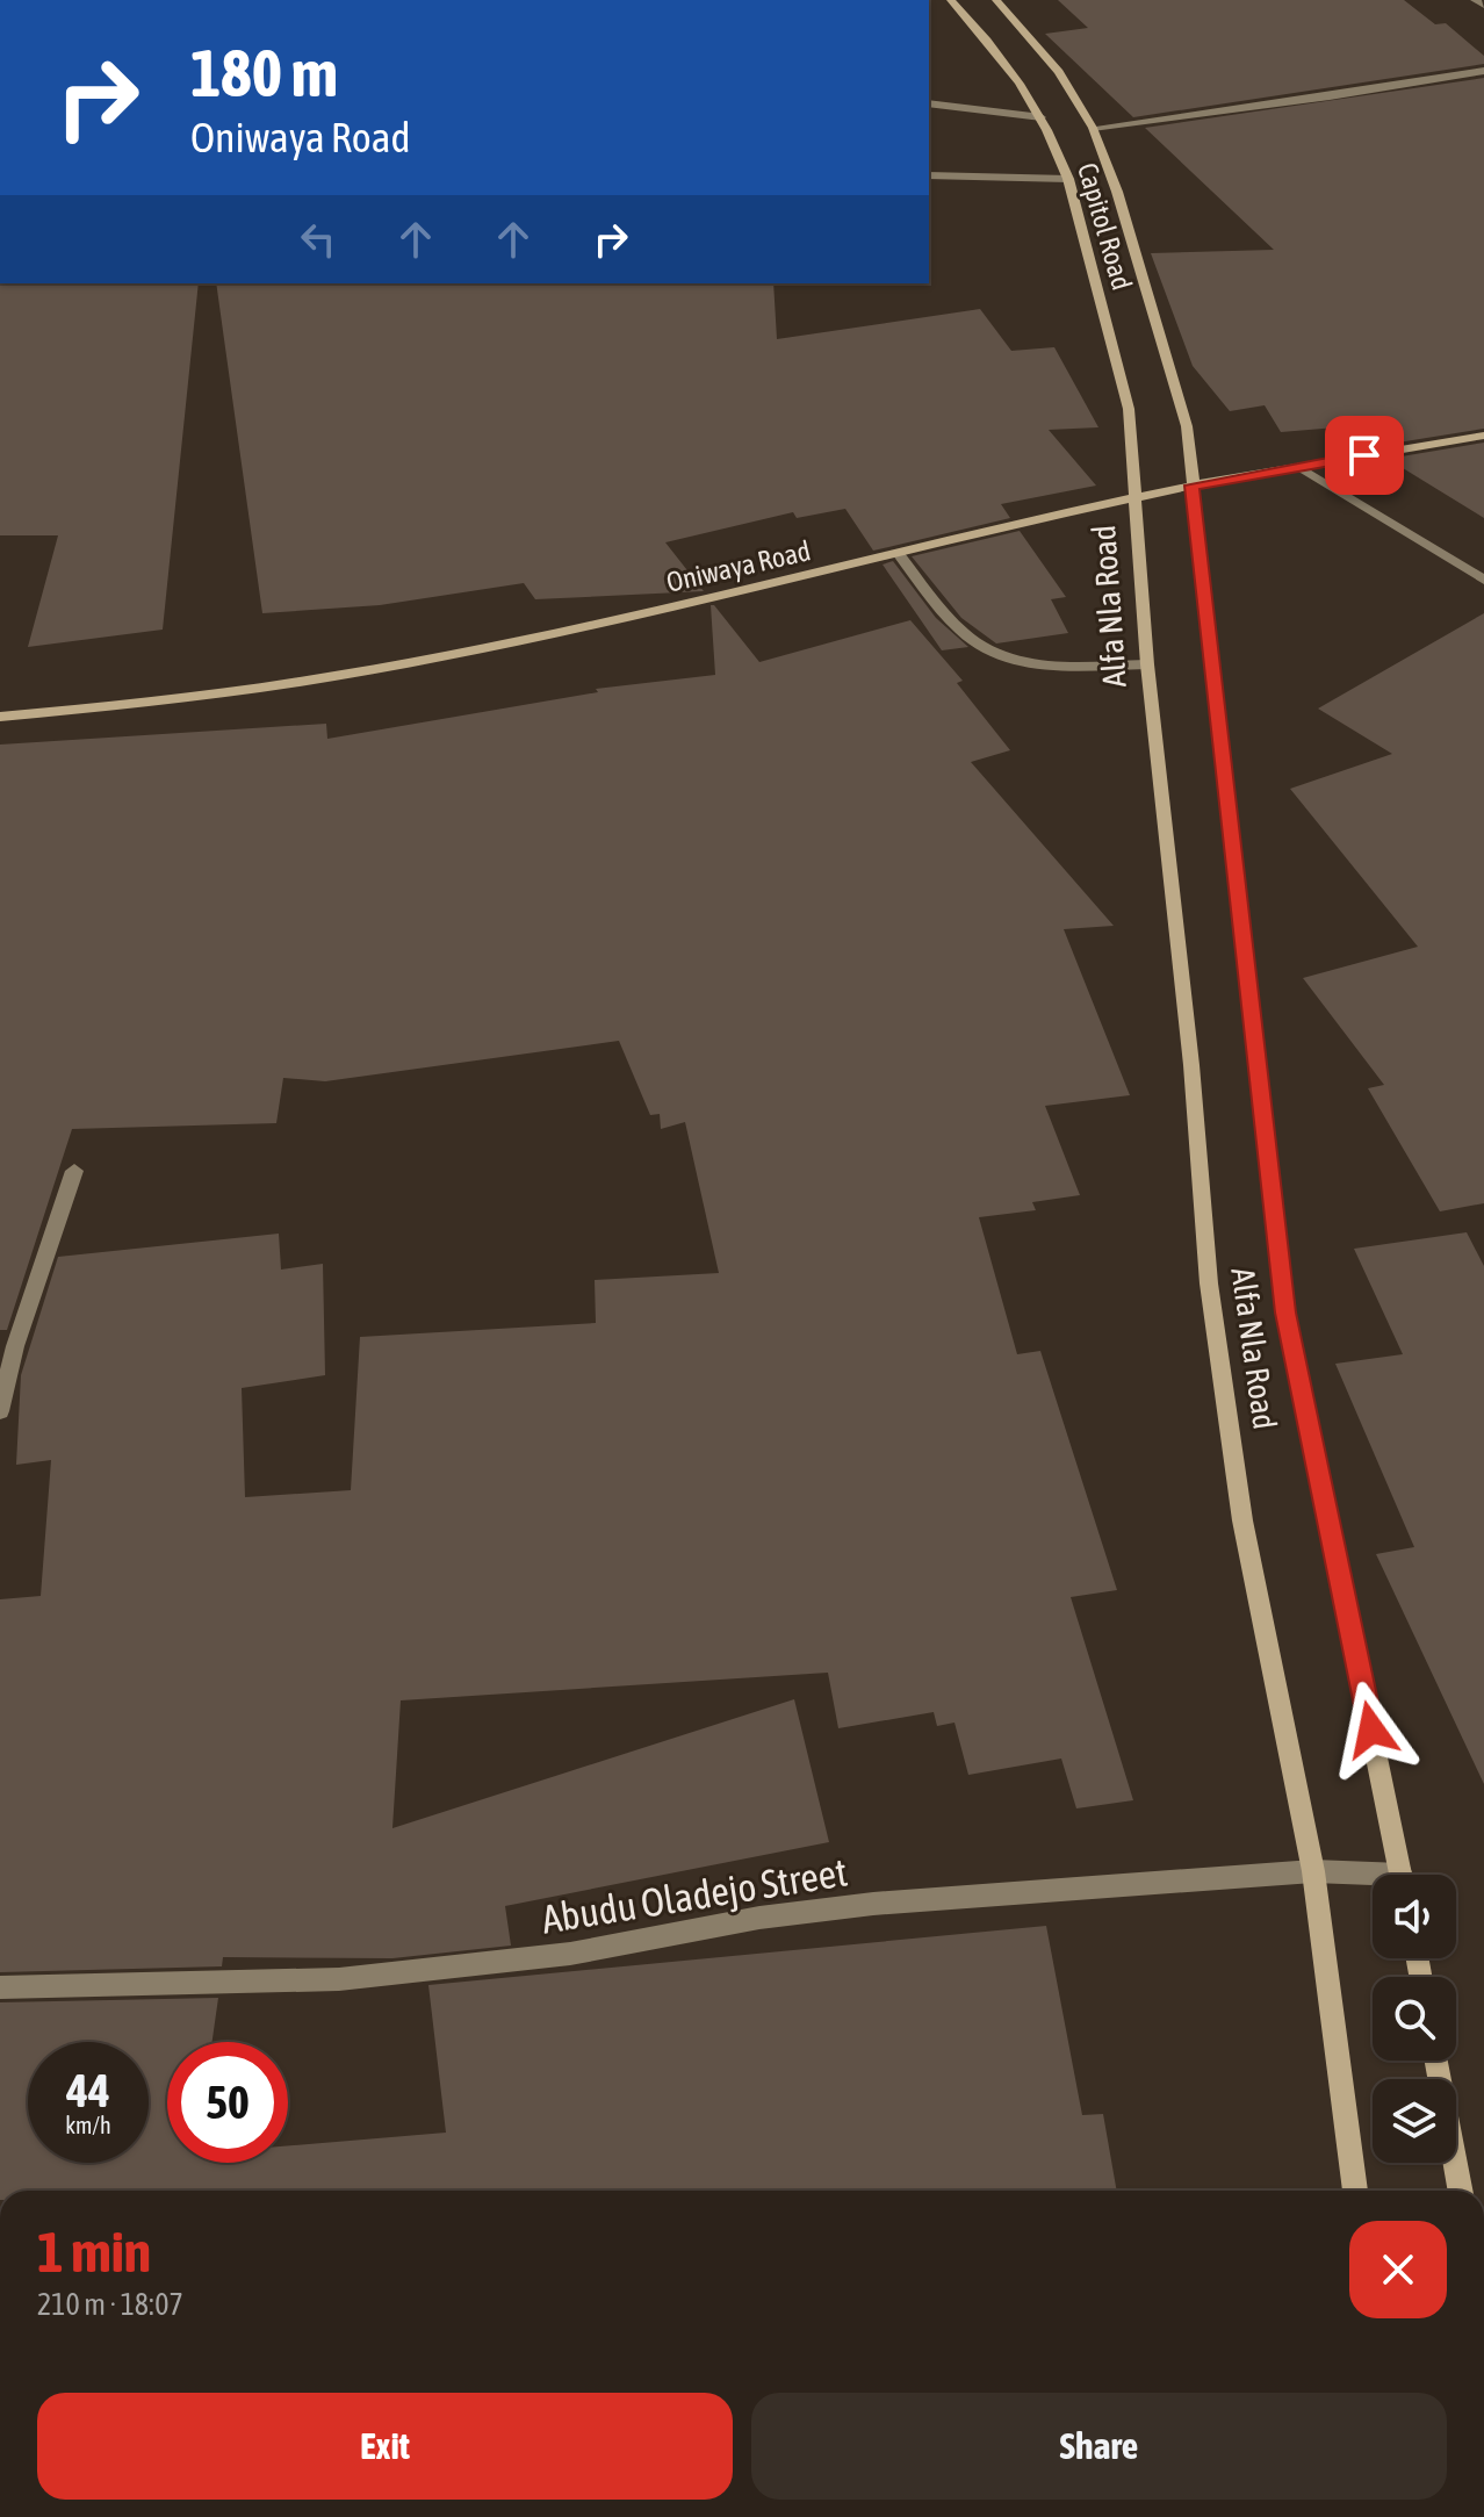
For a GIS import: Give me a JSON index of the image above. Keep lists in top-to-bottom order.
{
  "streets": {
    "main road": ["Capitol Road", "Oniwaya Road", "Alfa Nla Road"],
    "street": ["Abudu Oladejo Street"]
  },
  "crossings": [
    ["Capitol Road", "Oniwaya Road"],
    ["Capitol Road", "Alfa Nla Road"],
    ["Oniwaya Road", "Alfa Nla Road"],
    ["Alfa Nla Road", "Abudu Oladejo Street"]
  ],
  "page": {
    "turn": ["180 m", "Oniwaya Road"],
    "speed": "44 km/h",
    "limit": "50",
    "heading": ["1 min", "210 m · 18:07"],
    "buttons": ["Exit", "Share"]
  }
}
